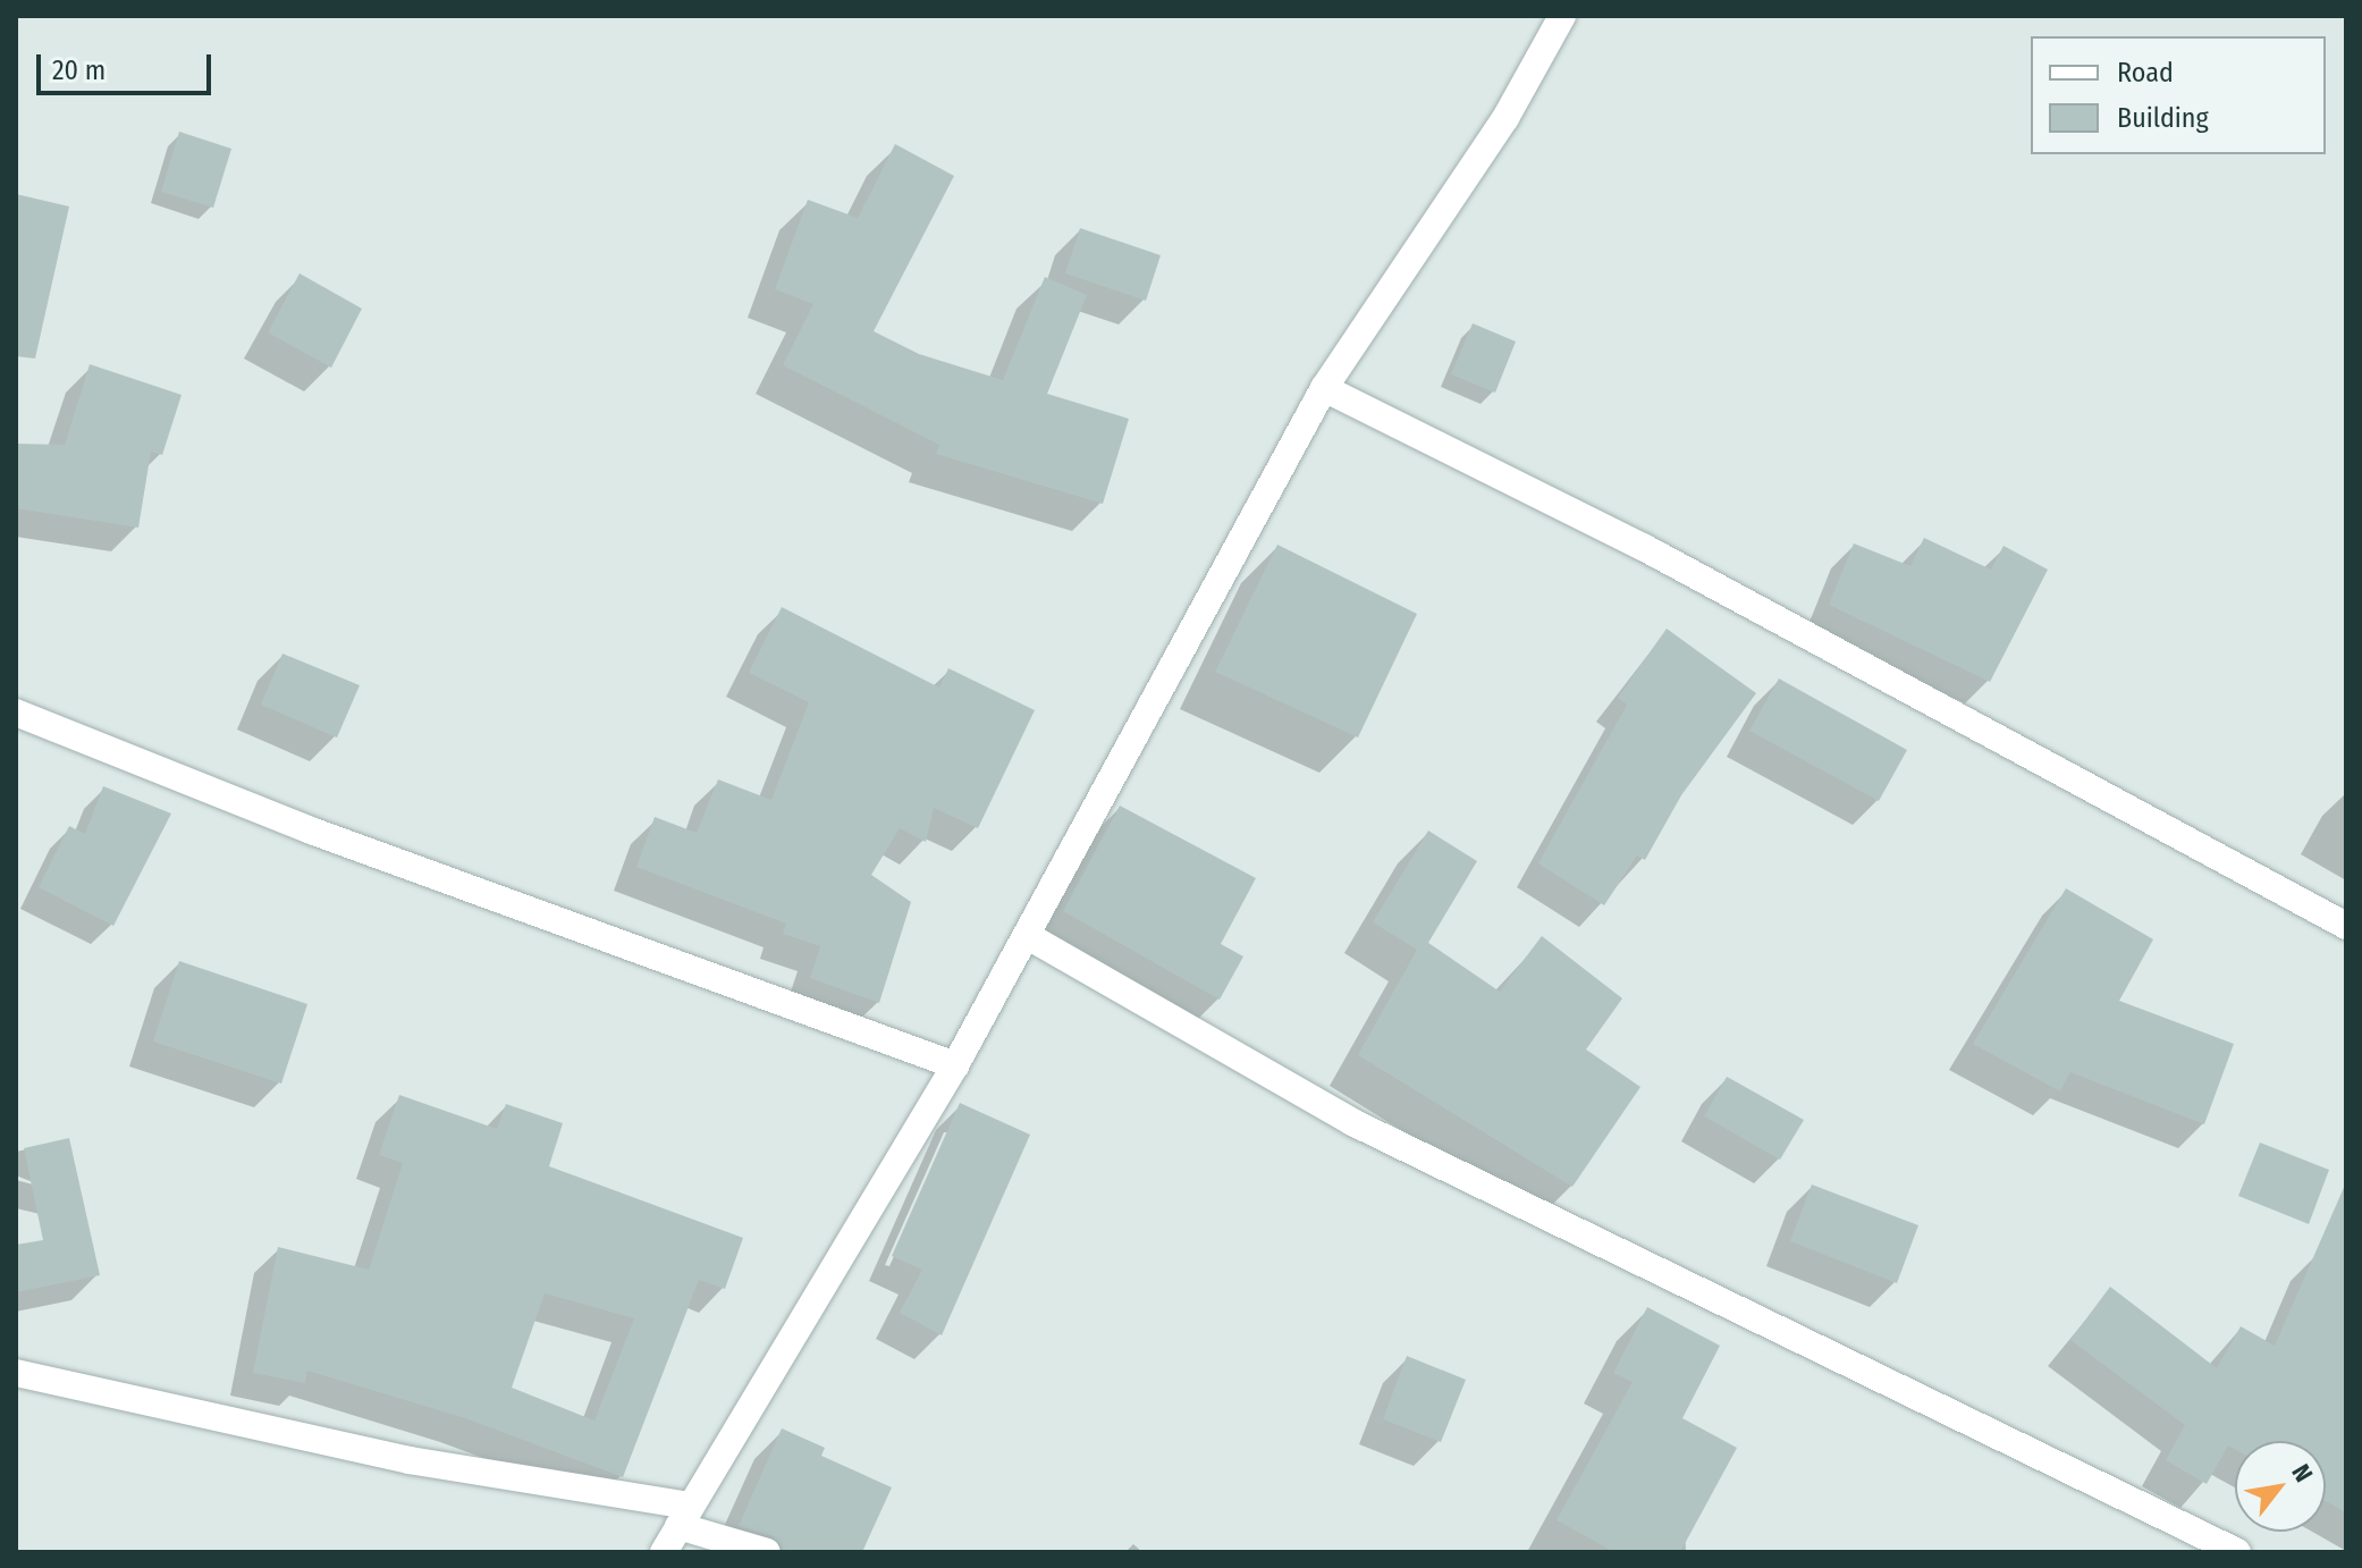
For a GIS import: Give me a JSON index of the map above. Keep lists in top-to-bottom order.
{
  "legend": ["Road", "Building"],
  "scale_bar": "20 m",
  "north": "top right"
}
